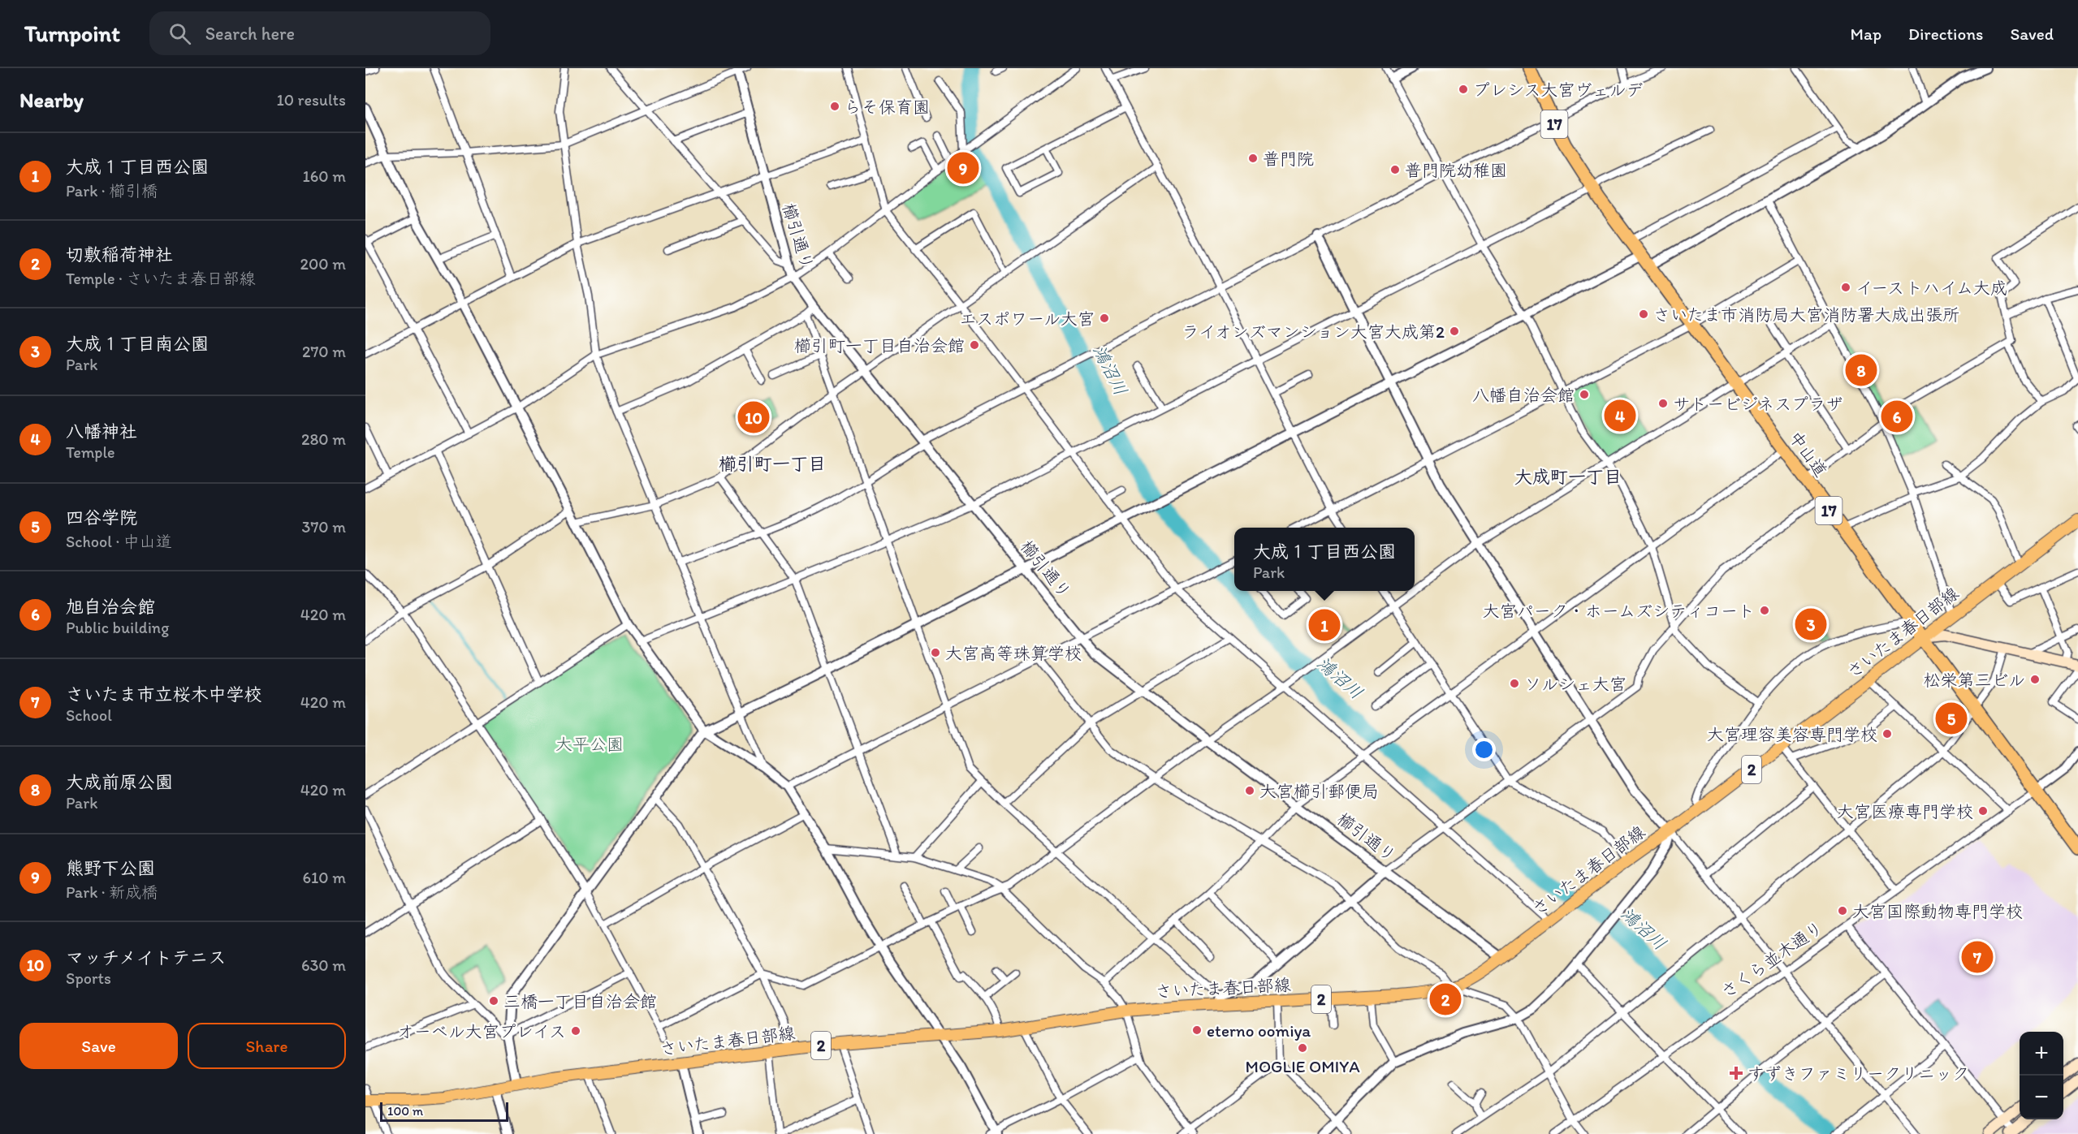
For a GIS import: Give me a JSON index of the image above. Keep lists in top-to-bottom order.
{
  "streets": {
    "highway": ["17", "中山道"],
    "main road": ["さいたま春日部線", "2"],
    "street": ["櫛引通り", "さくら並木通り"]
  },
  "crossings": [
    ["櫛引通り", "さいたま春日部線"],
    ["中山道", "さいたま春日部線"],
    ["中山道", "さくら並木通り"]
  ],
  "districts": ["櫛引町一丁目", "大成町一丁目"],
  "water": ["鴻沼川"],
  "parks": ["大平公園"],
  "places": {
    "other": [
      "プレシス大宮ヴェルデ",
      "らそ保育園",
      "普門院",
      "普門院幼稚園",
      "イーストハイム大成",
      "さいたま市消防局大宮消防署大成出張所",
      "エスポワール大宮",
      "ライオンズマンション大宮大成第2",
      "櫛引町一丁目自治会館",
      "八幡自治会館",
      "サトービジネスプラザ",
      "大宮パーク・ホームズシティコート",
      "大宮高等珠算学校",
      "松栄第三ビル",
      "ソルシェ大宮",
      "大宮理容美容専門学校",
      "大宮櫛引郵便局",
      "大宮医療専門学校",
      "大宮国際動物専門学校",
      "三橋一丁目自治会館",
      "eterno oomiya",
      "オーベル大宮プレイス",
      "MOGLIE OMIYA"
    ],
    "health": ["すずきファミリークリニック"]
  },
  "scale_bar": "100 m",
  "page": {
    "header": "Turnpoint",
    "search": "Search here",
    "nav": ["Map", "Directions", "Saved"],
    "heading": ["Nearby", "10 results"],
    "list": [
      {
        "mark": "1",
        "name": "大成１丁目西公園",
        "note": "Park · 櫛引橋",
        "value": "160 m"
      },
      {
        "mark": "2",
        "name": "切敷稲荷神社",
        "note": "Temple · さいたま春日部線",
        "value": "200 m"
      },
      {
        "mark": "3",
        "name": "大成１丁目南公園",
        "note": "Park",
        "value": "270 m"
      },
      {
        "mark": "4",
        "name": "八幡神社",
        "note": "Temple",
        "value": "280 m"
      },
      {
        "mark": "5",
        "name": "四谷学院",
        "note": "School · 中山道",
        "value": "370 m"
      },
      {
        "mark": "6",
        "name": "旭自治会館",
        "note": "Public building",
        "value": "420 m"
      },
      {
        "mark": "7",
        "name": "さいたま市立桜木中学校",
        "note": "School",
        "value": "420 m"
      },
      {
        "mark": "8",
        "name": "大成前原公園",
        "note": "Park",
        "value": "420 m"
      },
      {
        "mark": "9",
        "name": "熊野下公園",
        "note": "Park · 新成橋",
        "value": "610 m"
      },
      {
        "mark": "10",
        "name": "マッチメイトテニス",
        "note": "Sports",
        "value": "630 m"
      }
    ],
    "pins": [
      "9",
      "8",
      "4",
      "6",
      "10",
      "3",
      "1",
      "5",
      "7",
      "2"
    ],
    "popup": ["大成１丁目西公園", "Park"],
    "buttons": ["Save", "Share"],
    "map_buttons": ["+", "−"],
    "scale": "100 m"
  }
}
